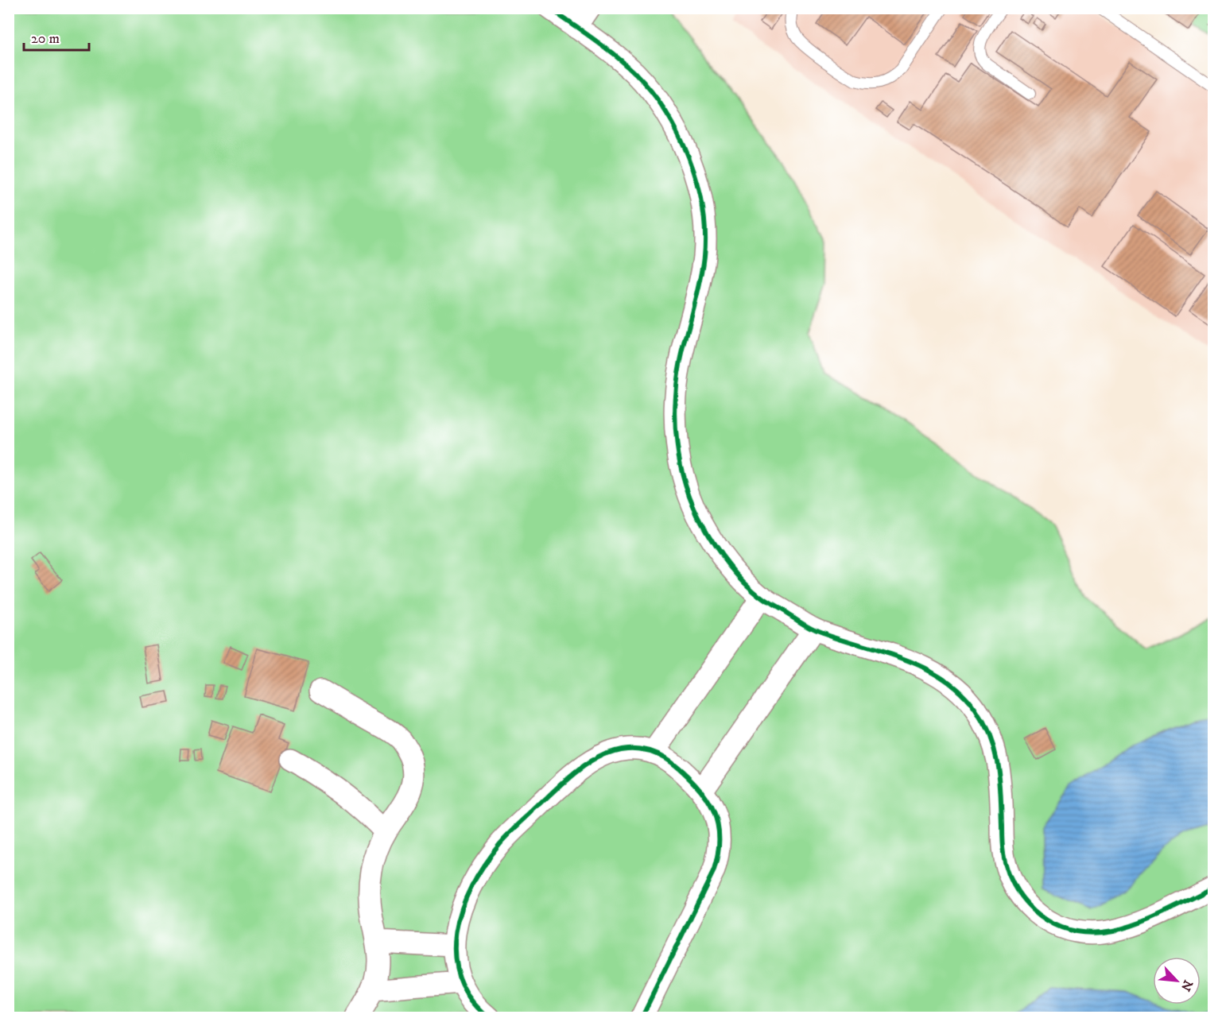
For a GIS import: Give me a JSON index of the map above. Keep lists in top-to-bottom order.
{
  "scale_bar": "20 m",
  "north": "bottom right"
}
